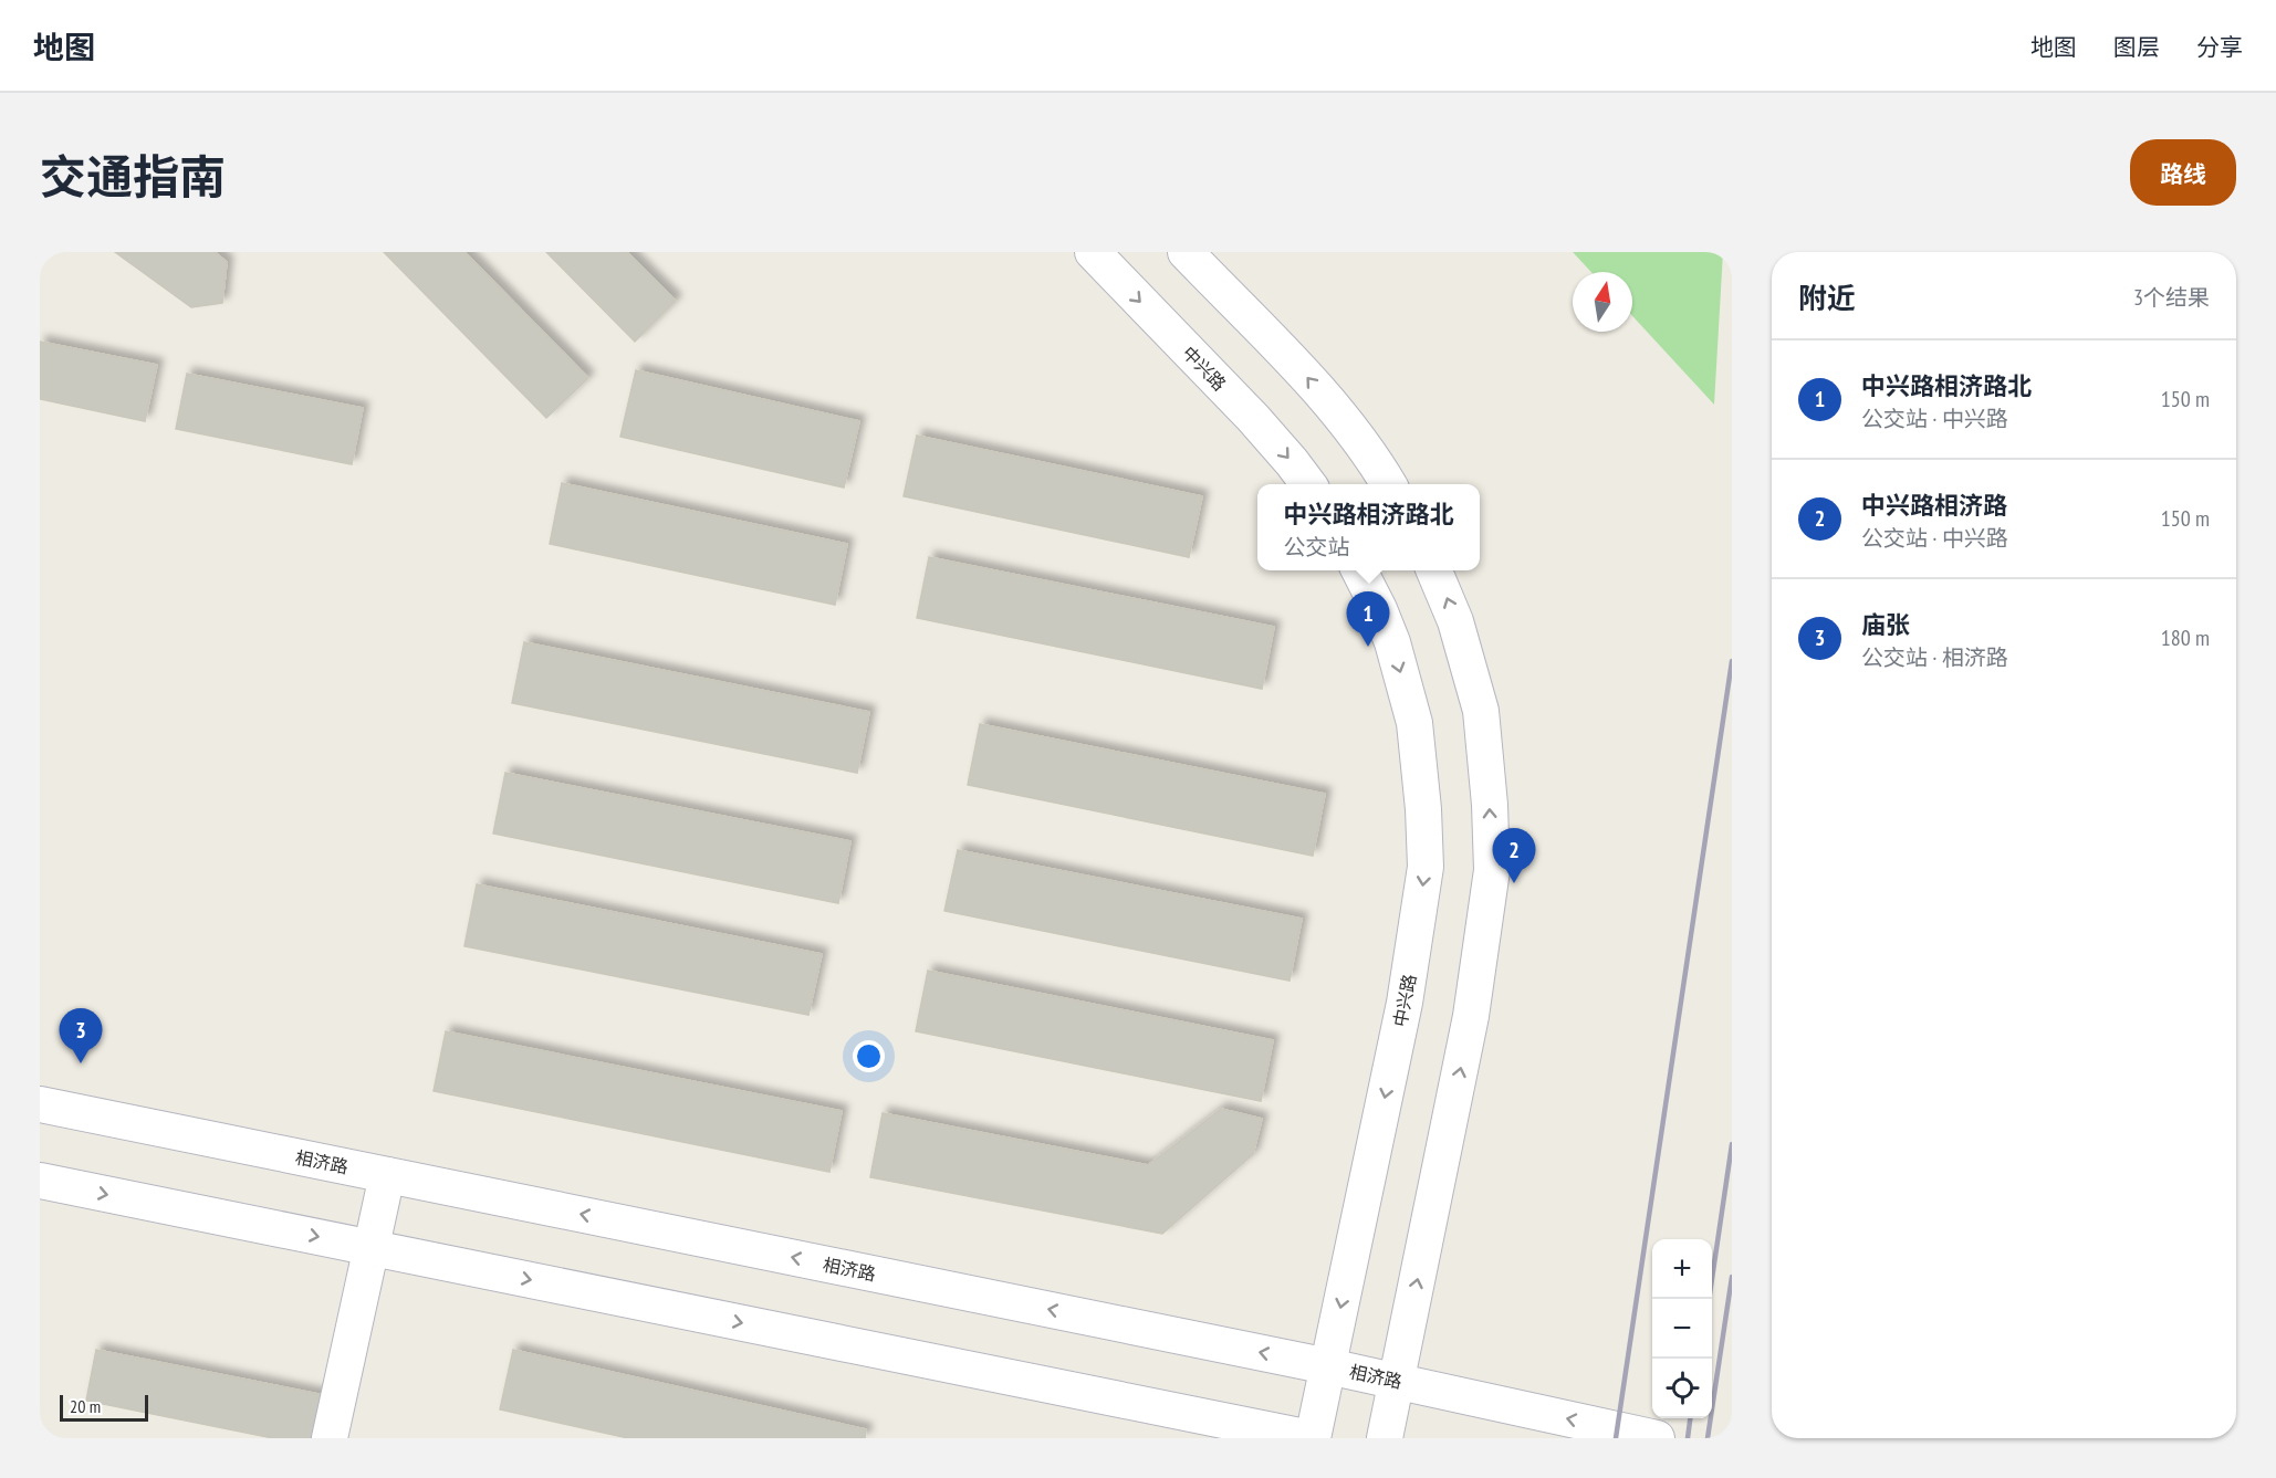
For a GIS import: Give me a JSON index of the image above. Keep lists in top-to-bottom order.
{
  "streets": {
    "street": ["中兴路", "相济路"]
  },
  "crossings": [
    ["中兴路", "相济路"]
  ],
  "scale_bar": "20 m",
  "north": "top",
  "page": {
    "header": "地图",
    "nav": ["地图", "图层", "分享"],
    "title": "交通指南",
    "buttons": "路线",
    "heading": ["附近", "3个结果"],
    "list": [
      {
        "mark": "1",
        "name": "中兴路相济路北",
        "note": "公交站 · 中兴路",
        "value": "150 m"
      },
      {
        "mark": "2",
        "name": "中兴路相济路",
        "note": "公交站 · 中兴路",
        "value": "150 m"
      },
      {
        "mark": "3",
        "name": "庙张",
        "note": "公交站 · 相济路",
        "value": "180 m"
      }
    ],
    "popup": ["中兴路相济路北", "公交站"],
    "pins": ["1", "2", "3"],
    "map_buttons": ["+", "−"],
    "scale": "20 m"
  }
}
